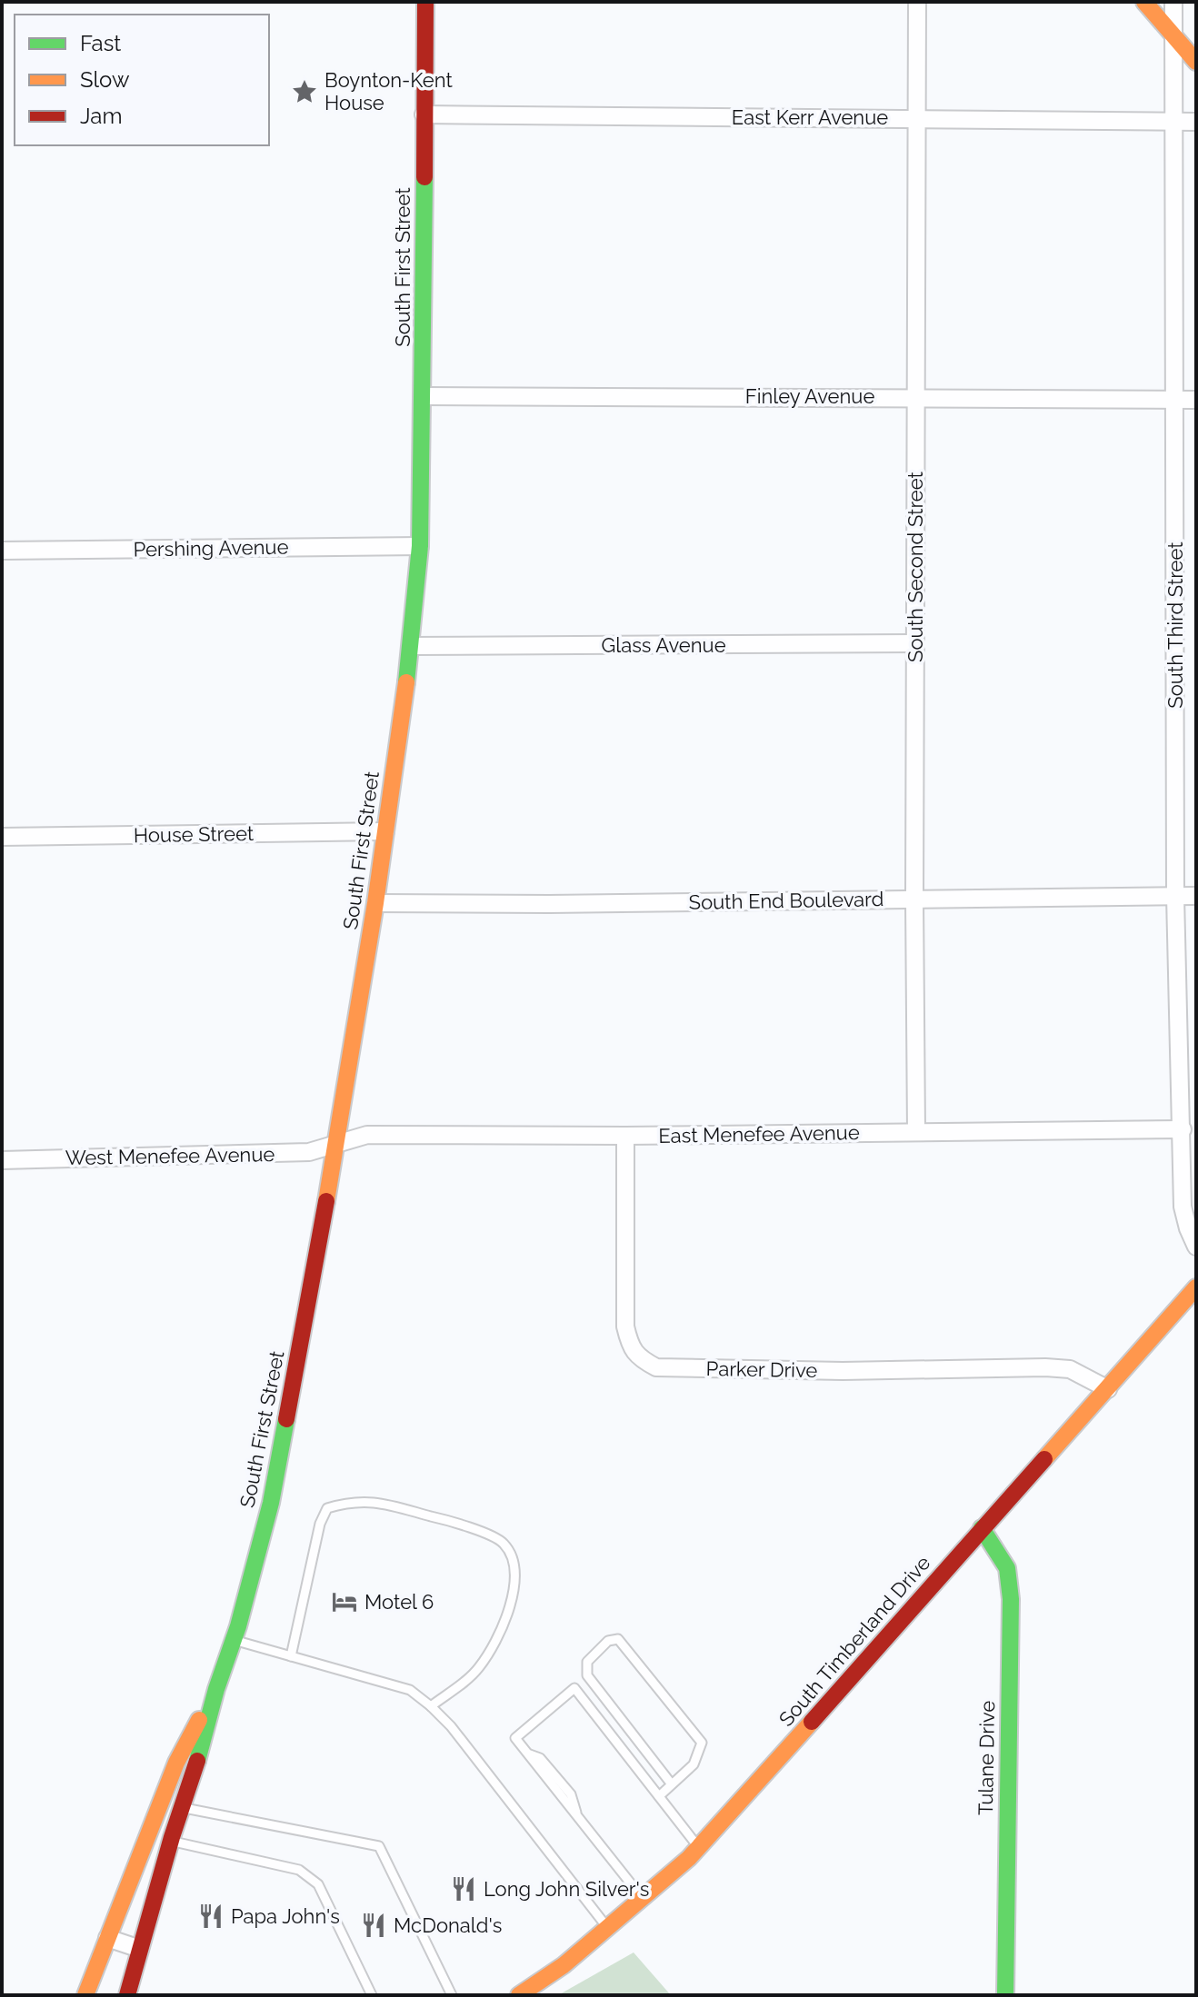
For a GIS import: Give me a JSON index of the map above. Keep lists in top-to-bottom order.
{
  "streets": {
    "street": [
      "East Kerr Avenue",
      "South First Street",
      "Finley Avenue",
      "Pershing Avenue",
      "South Second Street",
      "South Third Street",
      "Glass Avenue",
      "House Street",
      "South End Boulevard",
      "East Menefee Avenue",
      "West Menefee Avenue",
      "Parker Drive",
      "South Timberland Drive",
      "Tulane Drive"
    ]
  },
  "crossings": [
    ["East Kerr Avenue", "South First Street"],
    ["East Kerr Avenue", "South Second Street"],
    ["East Kerr Avenue", "South Third Street"],
    ["South First Street", "Finley Avenue"],
    ["South First Street", "Pershing Avenue"],
    ["South First Street", "Glass Avenue"],
    ["South First Street", "House Street"],
    ["South First Street", "South End Boulevard"],
    ["South First Street", "East Menefee Avenue"],
    ["South First Street", "West Menefee Avenue"],
    ["Finley Avenue", "South Second Street"],
    ["Finley Avenue", "South Third Street"],
    ["South Second Street", "Glass Avenue"],
    ["South Second Street", "South End Boulevard"],
    ["South Second Street", "East Menefee Avenue"],
    ["South Third Street", "South End Boulevard"],
    ["South Third Street", "East Menefee Avenue"],
    ["East Menefee Avenue", "West Menefee Avenue"],
    ["East Menefee Avenue", "Parker Drive"],
    ["Parker Drive", "South Timberland Drive"],
    ["South Timberland Drive", "Tulane Drive"]
  ],
  "places": {
    "place": ["Boynton-Kent House"],
    "hotel": ["Motel 6"],
    "restaurant": ["Long John Silver's", "Papa John's", "McDonald's"]
  },
  "legend": ["Fast", "Slow", "Jam"]
}
